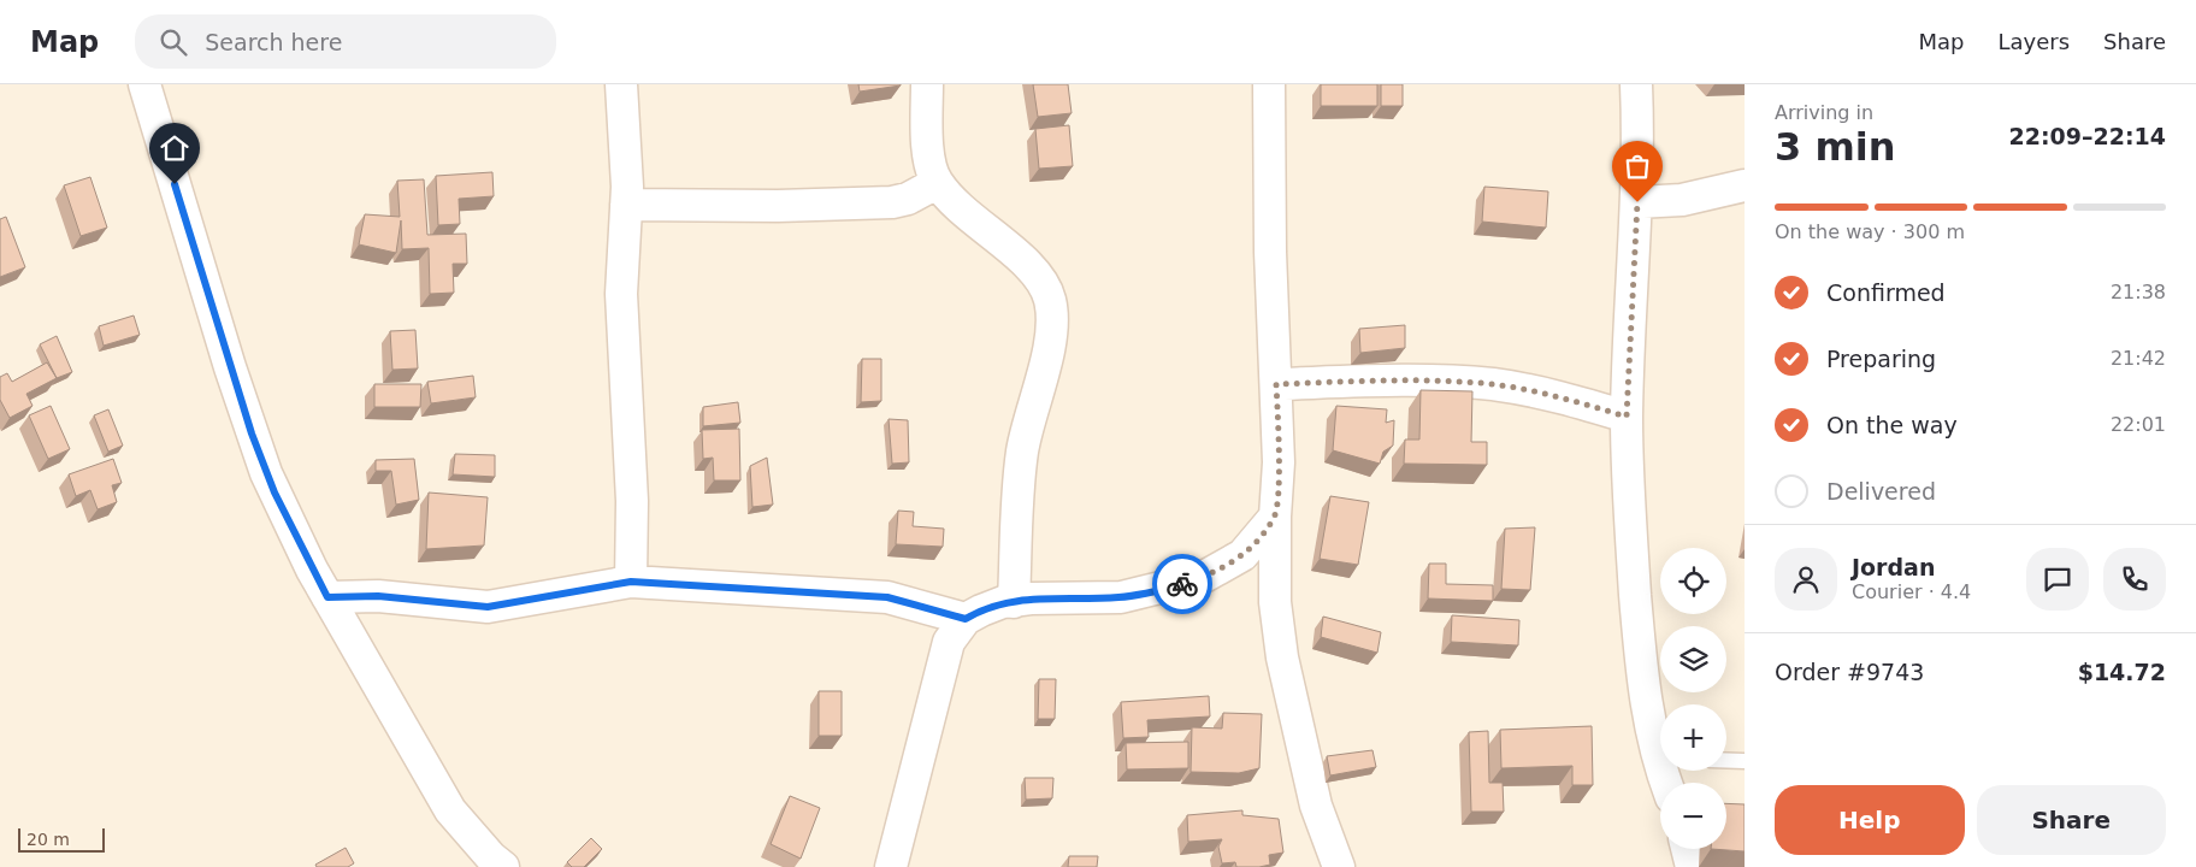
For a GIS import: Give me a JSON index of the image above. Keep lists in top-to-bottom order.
{
  "scale_bar": "20 m",
  "page": {
    "header": "Map",
    "search": "Search here",
    "nav": ["Map", "Layers", "Share"],
    "heading": ["3 min", "Arriving in", "22:09–22:14"],
    "panel": [
      "Jordan",
      "Courier · 4.4",
      "Order #9743",
      "$14.72"
    ],
    "bar": "On the way · 300 m",
    "list": [
      ["Confirmed", "21:38"],
      ["Preparing", "21:42"],
      ["On the way", "22:01"],
      "Delivered"
    ],
    "map_buttons": ["+", "−"],
    "buttons": ["Help", "Share"],
    "scale": "20 m"
  }
}
